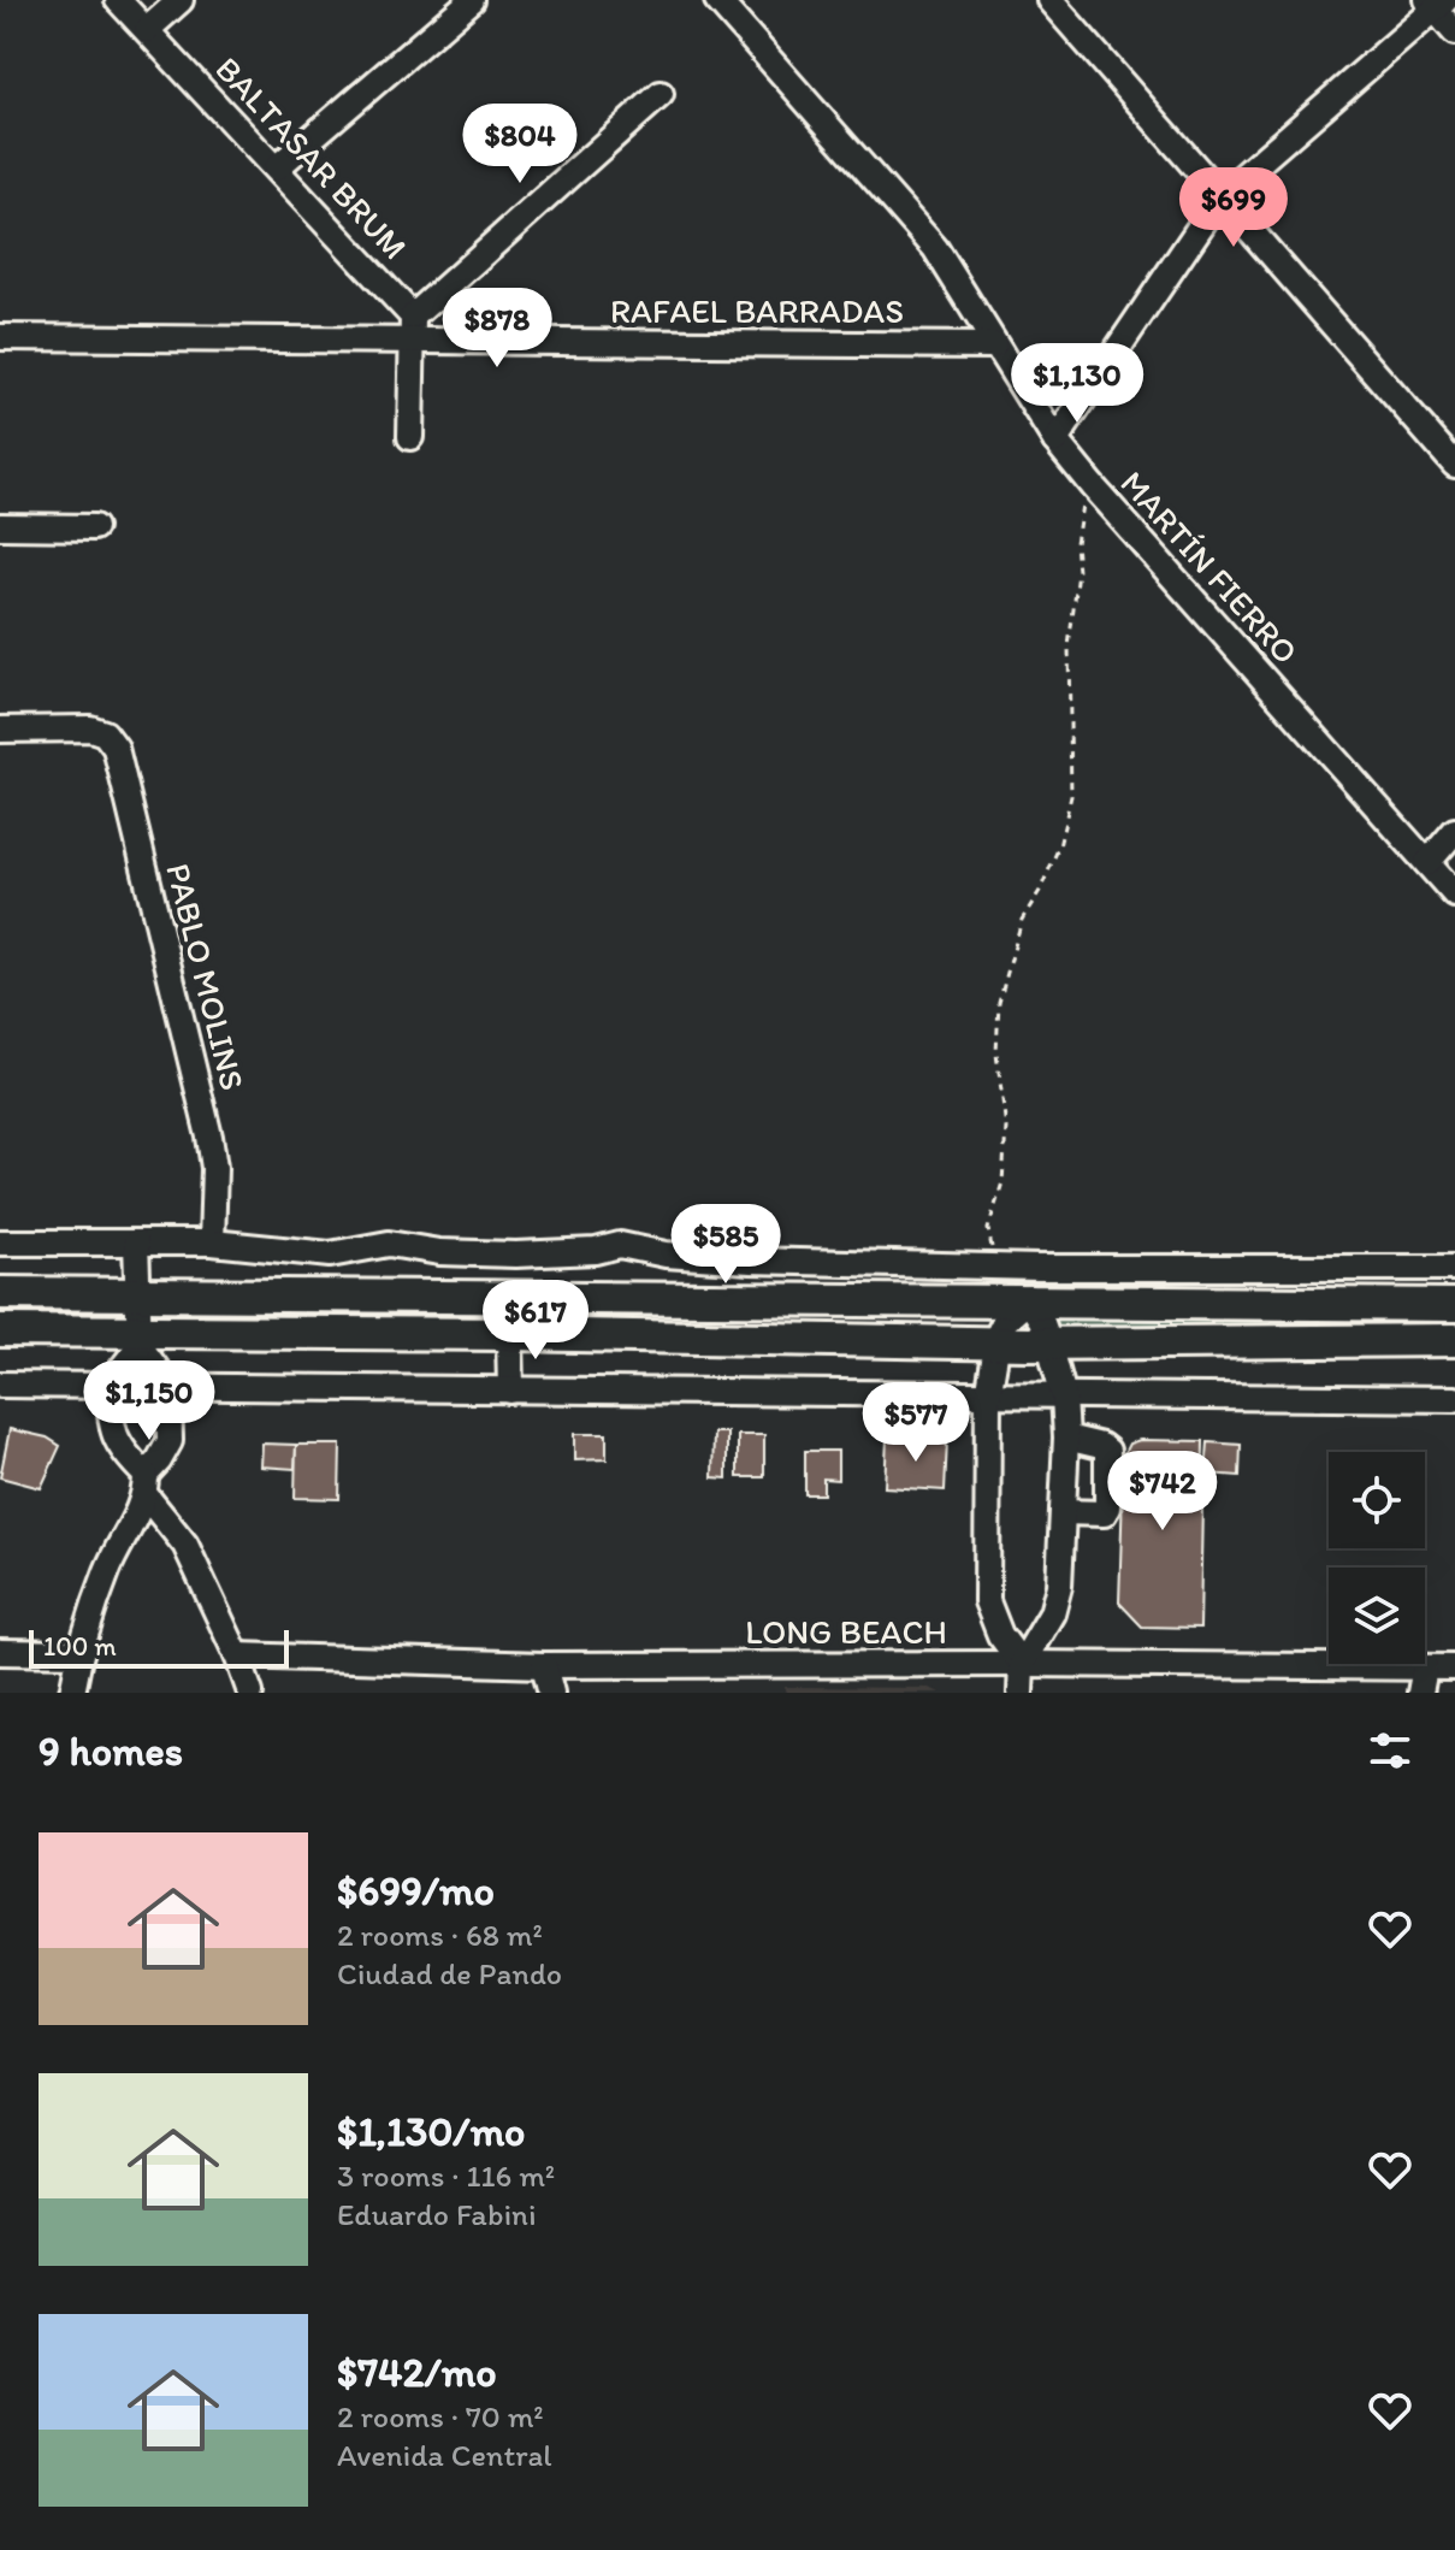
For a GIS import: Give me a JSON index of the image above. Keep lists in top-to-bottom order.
{
  "streets": {
    "street": [
      "BALTASAR BRUM",
      "RAFAEL BARRADAS",
      "MARTÍN FIERRO",
      "PABLO MOLINS",
      "LONG BEACH"
    ]
  },
  "crossings": [
    ["RAFAEL BARRADAS", "MARTÍN FIERRO"]
  ],
  "scale_bar": "100 m",
  "page": {
    "price": [
      "$804",
      "$699",
      "$878",
      "$1,130",
      "$585",
      "$617",
      "$1,150",
      "$577",
      "$742"
    ],
    "scale": "100 m",
    "heading": "9 homes",
    "list": [
      {
        "name": "$699/mo",
        "note": "2 rooms · 68 m² · Ciudad de Pando"
      },
      {
        "name": "$1,130/mo",
        "note": "3 rooms · 116 m² · Eduardo Fabini"
      },
      {
        "name": "$742/mo",
        "note": "2 rooms · 70 m² · Avenida Central"
      }
    ]
  }
}
